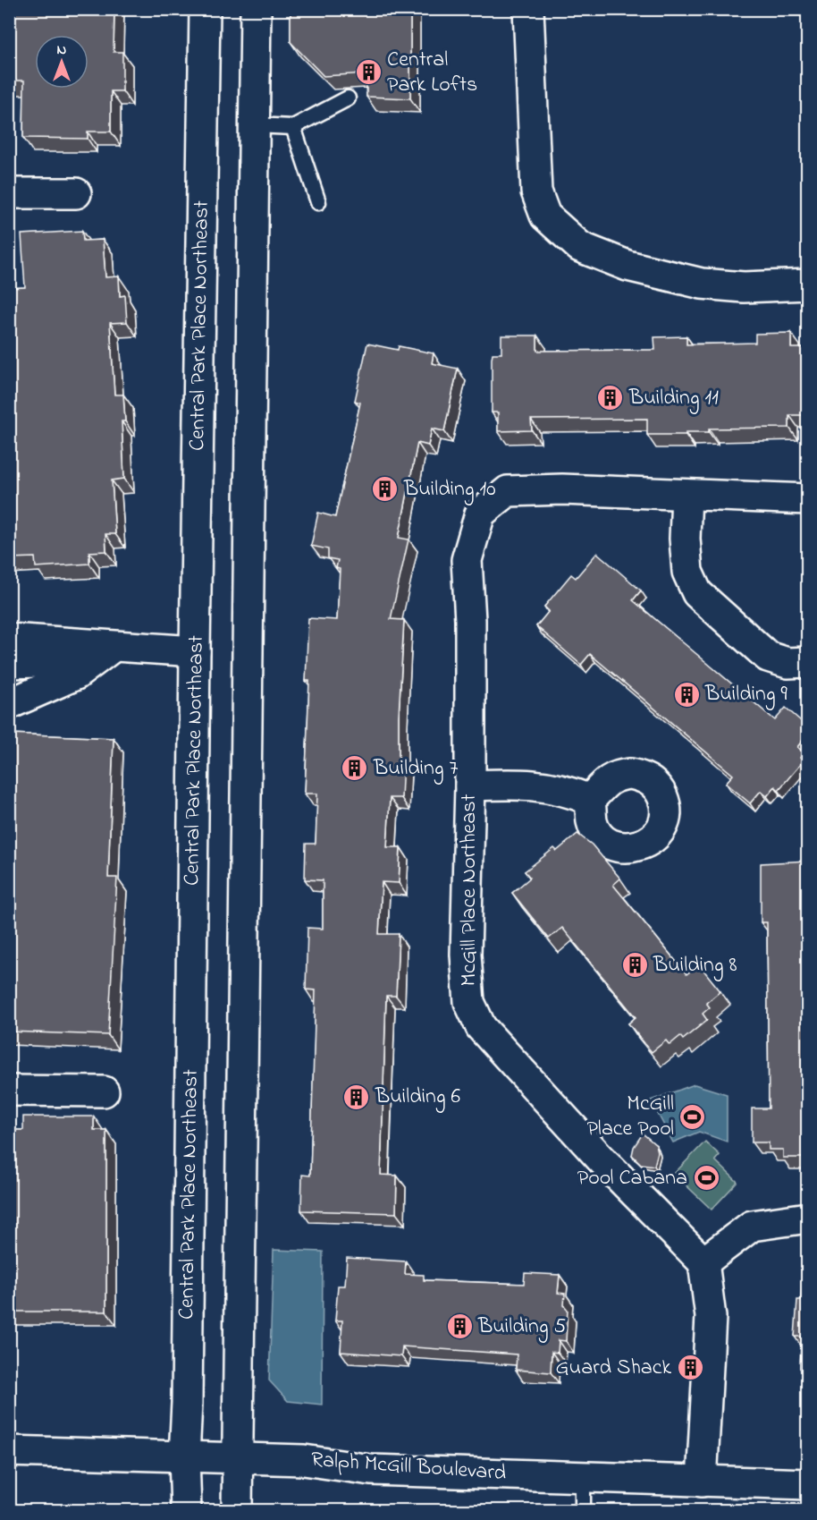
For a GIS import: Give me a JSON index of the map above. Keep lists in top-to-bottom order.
{
  "streets": {
    "street": ["Central Park Place Northeast", "McGill Place Northeast", "Ralph McGill Boulevard"]
  },
  "crossings": [
    ["Central Park Place Northeast", "Ralph McGill Boulevard"]
  ],
  "places": {
    "building": [
      "Central Park Lofts",
      "Building 11",
      "Building 10",
      "Building 9",
      "Building 7",
      "Building 8",
      "Building 6",
      "Building 5",
      "Guard Shack"
    ],
    "sports": ["McGill Place Pool", "Pool Cabana"]
  },
  "north": "top"
}
